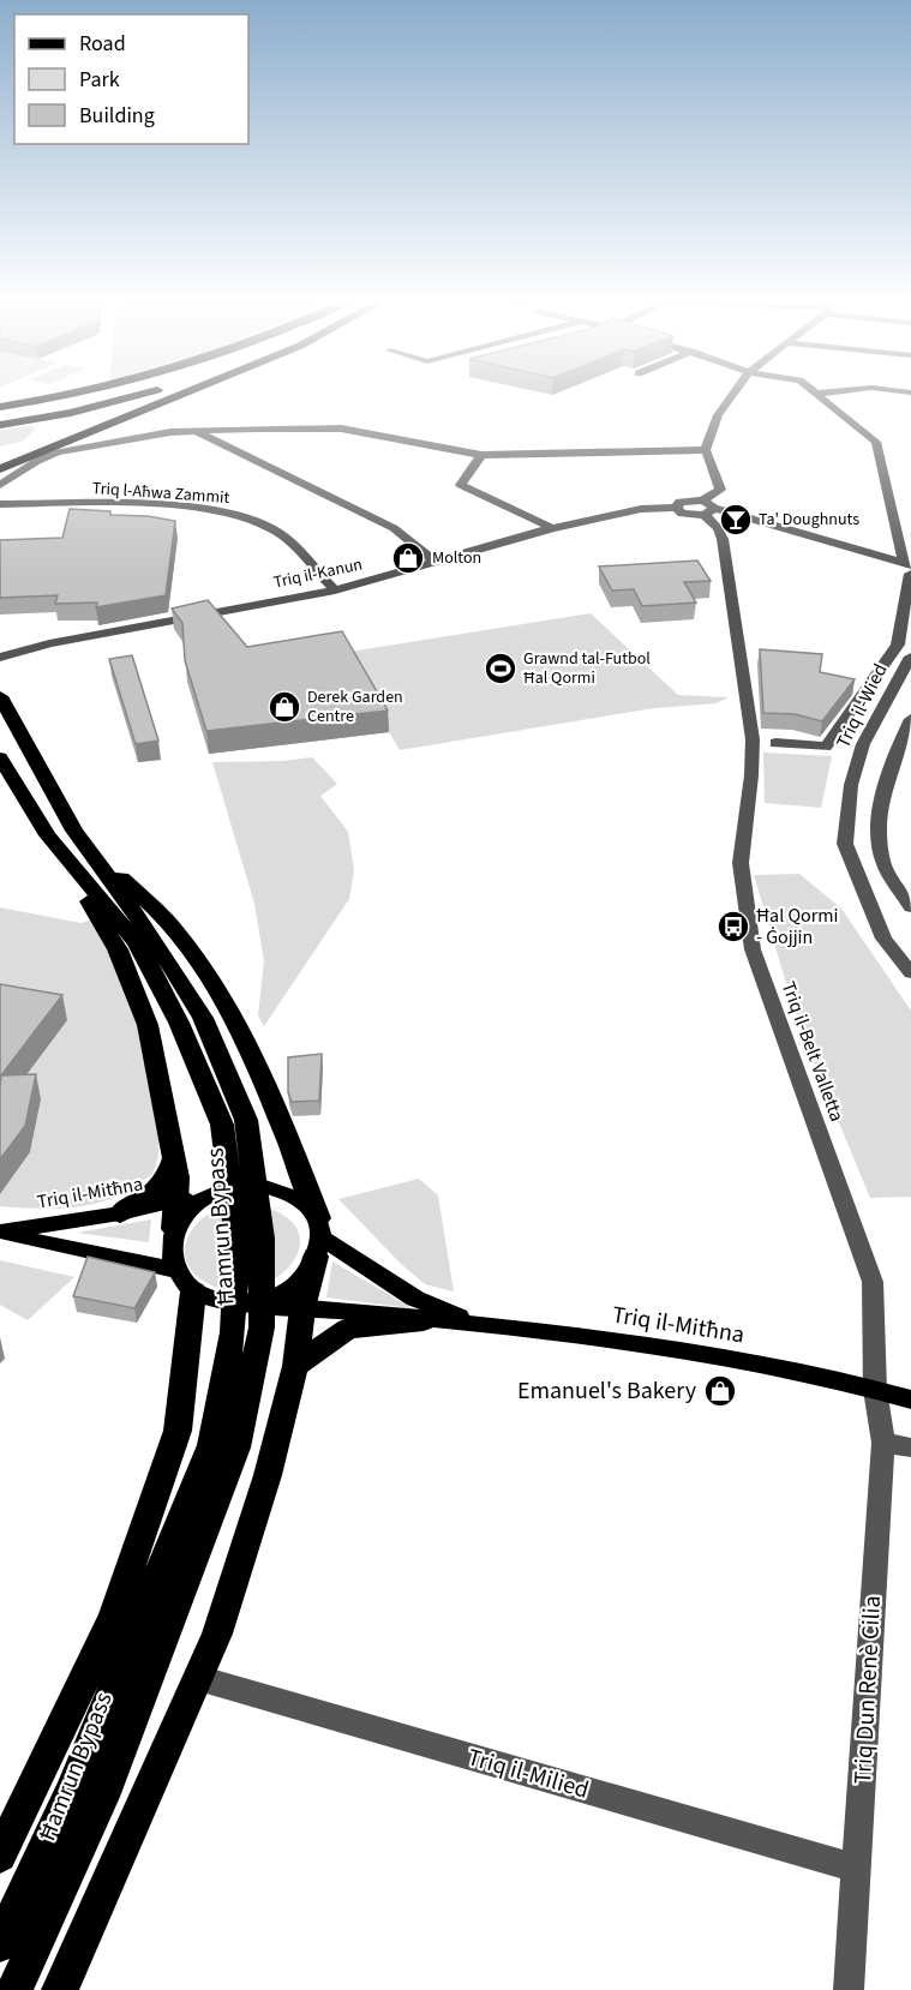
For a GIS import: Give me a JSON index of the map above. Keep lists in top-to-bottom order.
{
  "streets": {
    "highway": ["Ħamrun Bypass"],
    "main road": ["Triq il-Mitħna"],
    "street": [
      "Triq l-Aħwa Zammit",
      "Triq il-Kanun",
      "Triq il-Wied",
      "Triq il-Belt Valletta",
      "Triq Dun Renè Cilia",
      "Triq il-Milied"
    ]
  },
  "crossings": [
    ["Triq l-Aħwa Zammit", "Triq il-Kanun"],
    ["Triq il-Kanun", "Triq il-Belt Valletta"],
    ["Triq il-Belt Valletta", "Triq il-Mitħna"],
    ["Triq il-Belt Valletta", "Triq Dun Renè Cilia"],
    ["Triq il-Mitħna", "Triq Dun Renè Cilia"],
    ["Triq Dun Renè Cilia", "Triq il-Milied"]
  ],
  "places": {
    "bar": ["Ta' Doughnuts"],
    "shop": ["Molton", "Derek Garden Centre", "Emanuel's Bakery"],
    "sports": ["Grawnd tal-Futbol Ħal Qormi"],
    "bus stop": ["Ħal Qormi - Ġojjin"]
  },
  "legend": ["Road", "Park", "Building"]
}
